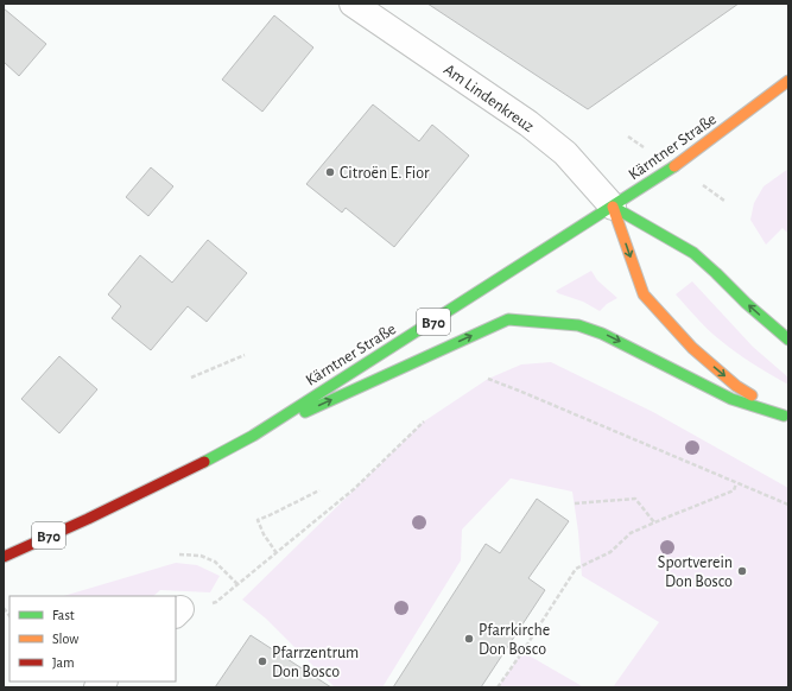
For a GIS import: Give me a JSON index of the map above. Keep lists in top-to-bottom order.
{
  "streets": {
    "main road": ["Kärntner Straße", "B70"],
    "street": ["Am Lindenkreuz"]
  },
  "crossings": [
    ["Am Lindenkreuz", "Kärntner Straße"]
  ],
  "places": [
    "Citroën E. Fior",
    "Sportverein Don Bosco",
    "Pfarrkirche Don Bosco",
    "Pfarrzentrum Don Bosco"
  ],
  "legend": ["Fast", "Slow", "Jam"]
}
